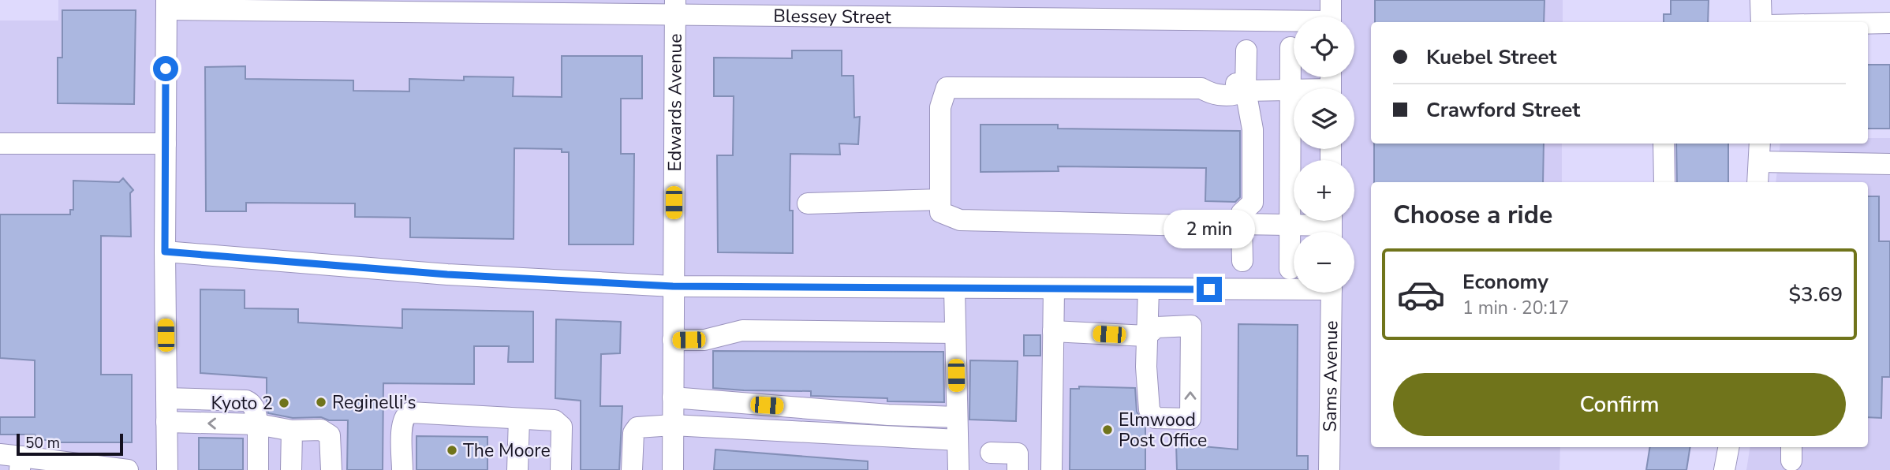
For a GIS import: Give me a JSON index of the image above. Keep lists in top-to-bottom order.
{
  "streets": {
    "street": ["Blessey Street", "Edwards Avenue", "Sams Avenue"]
  },
  "crossings": [
    ["Blessey Street", "Edwards Avenue"]
  ],
  "places": [
    "Reginelli's",
    "Kyoto 2",
    "Elmwood Post Office",
    "The Moore"
  ],
  "scale_bar": "50 m",
  "page": {
    "map_buttons": ["+", "−"],
    "banner": ["Kuebel Street", "Crawford Street"],
    "heading": "Choose a ride",
    "bubble": "2 min",
    "list": [
      {
        "name": "Economy",
        "note": "1 min · 20:17",
        "value": "$3.69"
      }
    ],
    "buttons": "Confirm",
    "scale": "50 m"
  }
}
